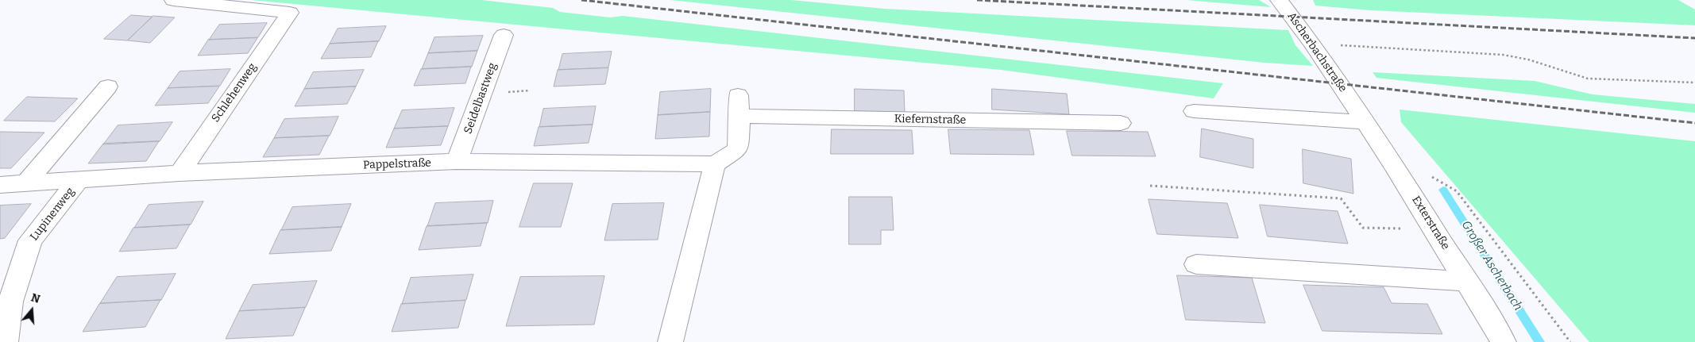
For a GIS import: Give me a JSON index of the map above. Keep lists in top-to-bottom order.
{
  "streets": {
    "street": [
      "Ascherbachstraße",
      "Schlehenweg",
      "Seidelbastweg",
      "Kiefernstraße",
      "Pappelstraße",
      "Lupinenweg",
      "Exterstraße"
    ]
  },
  "crossings": [
    ["Ascherbachstraße", "Exterstraße"],
    ["Schlehenweg", "Pappelstraße"],
    ["Seidelbastweg", "Pappelstraße"],
    ["Pappelstraße", "Lupinenweg"]
  ],
  "water": ["Großer Ascherbach"],
  "north": "top"
}
